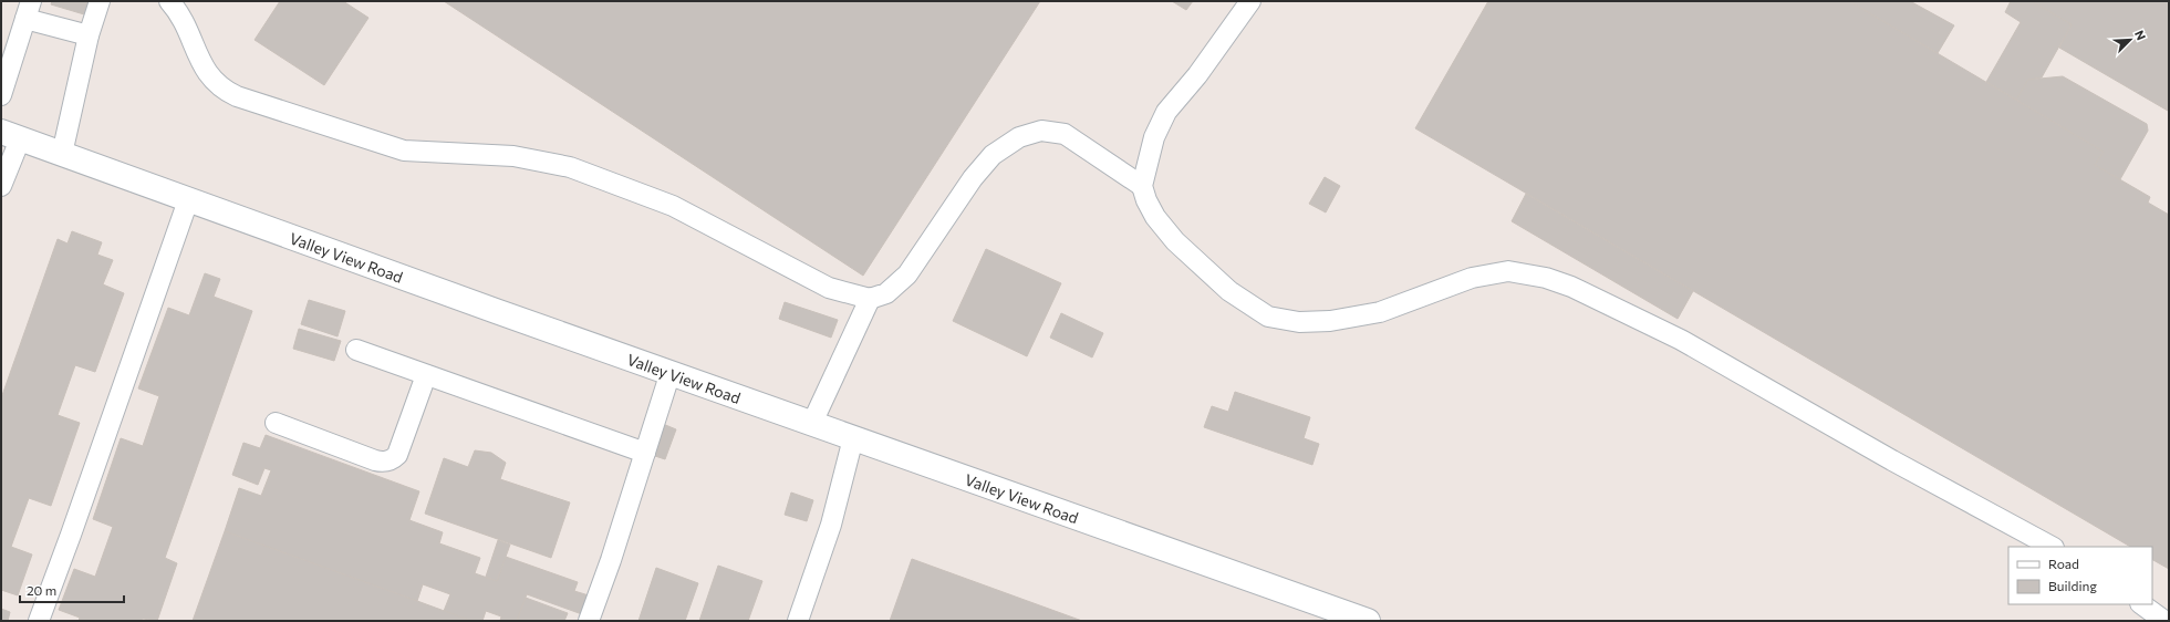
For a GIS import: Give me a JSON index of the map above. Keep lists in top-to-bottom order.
{
  "streets": {
    "street": ["Valley View Road"]
  },
  "legend": ["Road", "Building"],
  "scale_bar": "20 m",
  "north": "top right"
}
